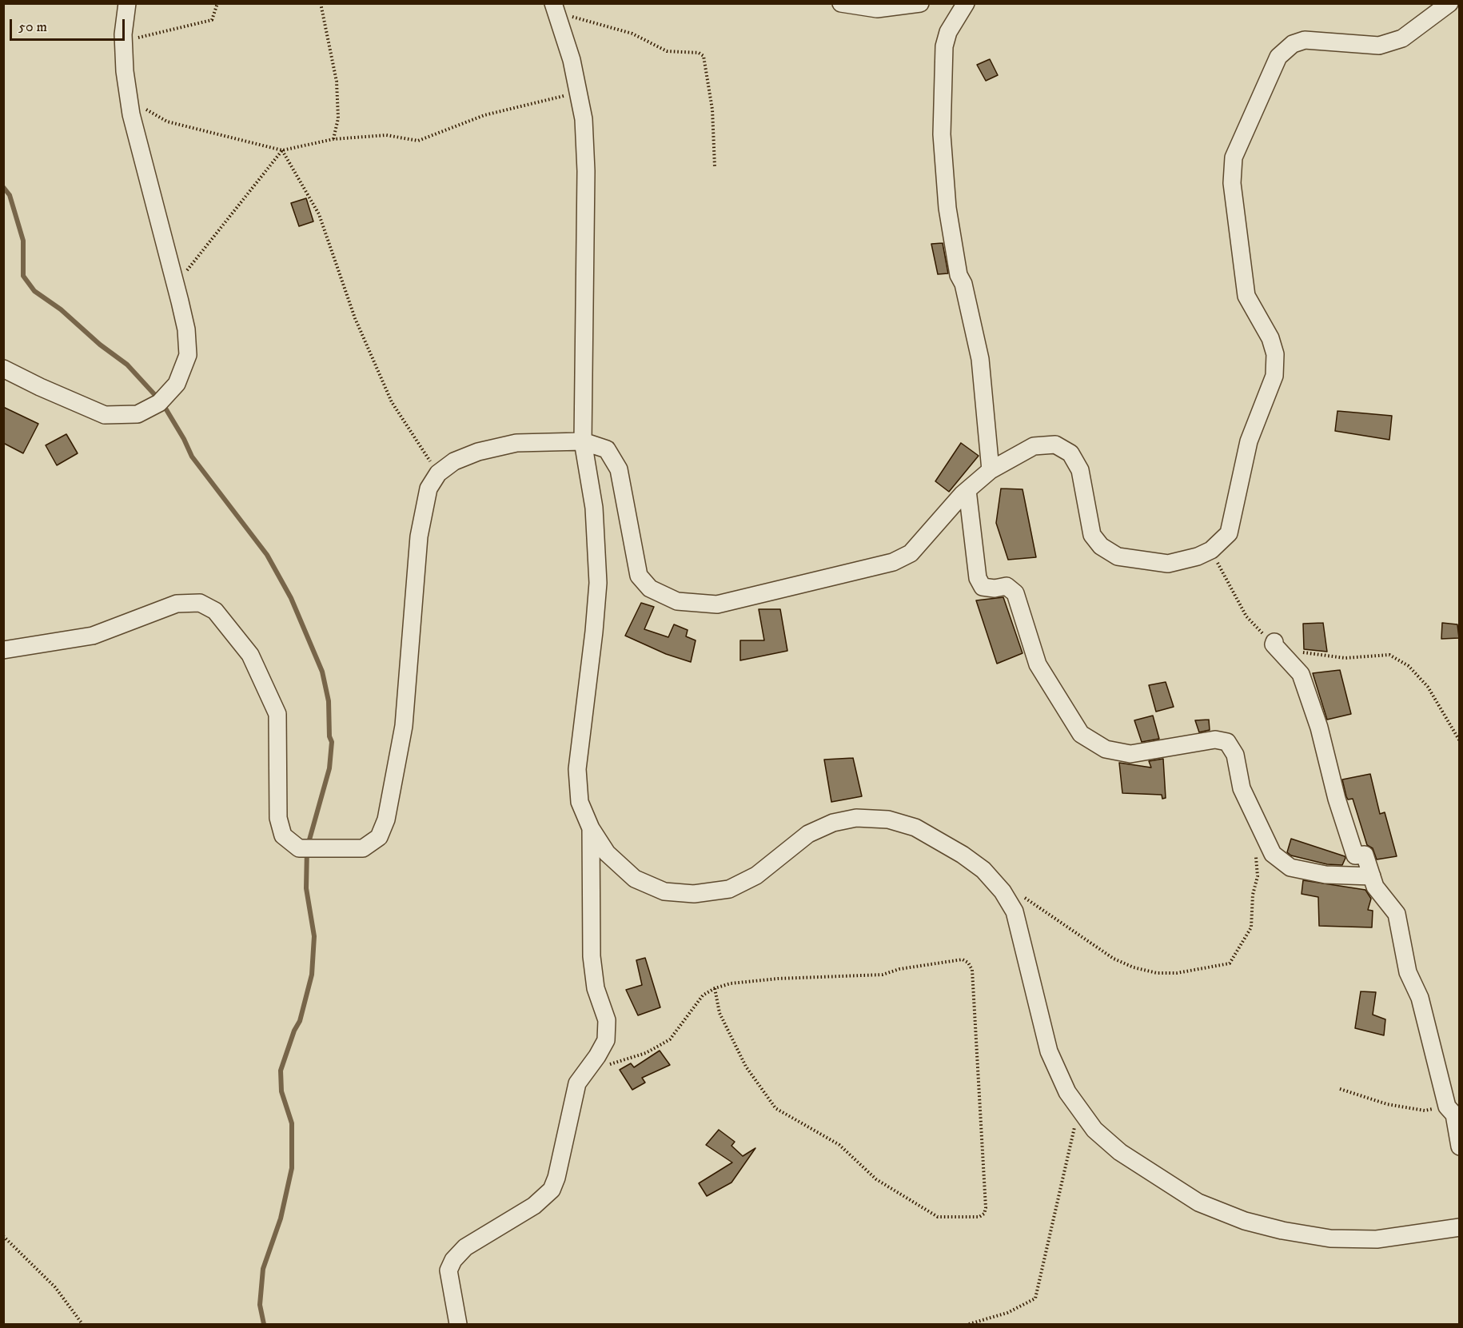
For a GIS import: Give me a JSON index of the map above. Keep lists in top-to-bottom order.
{
  "scale_bar": "50 m"
}
